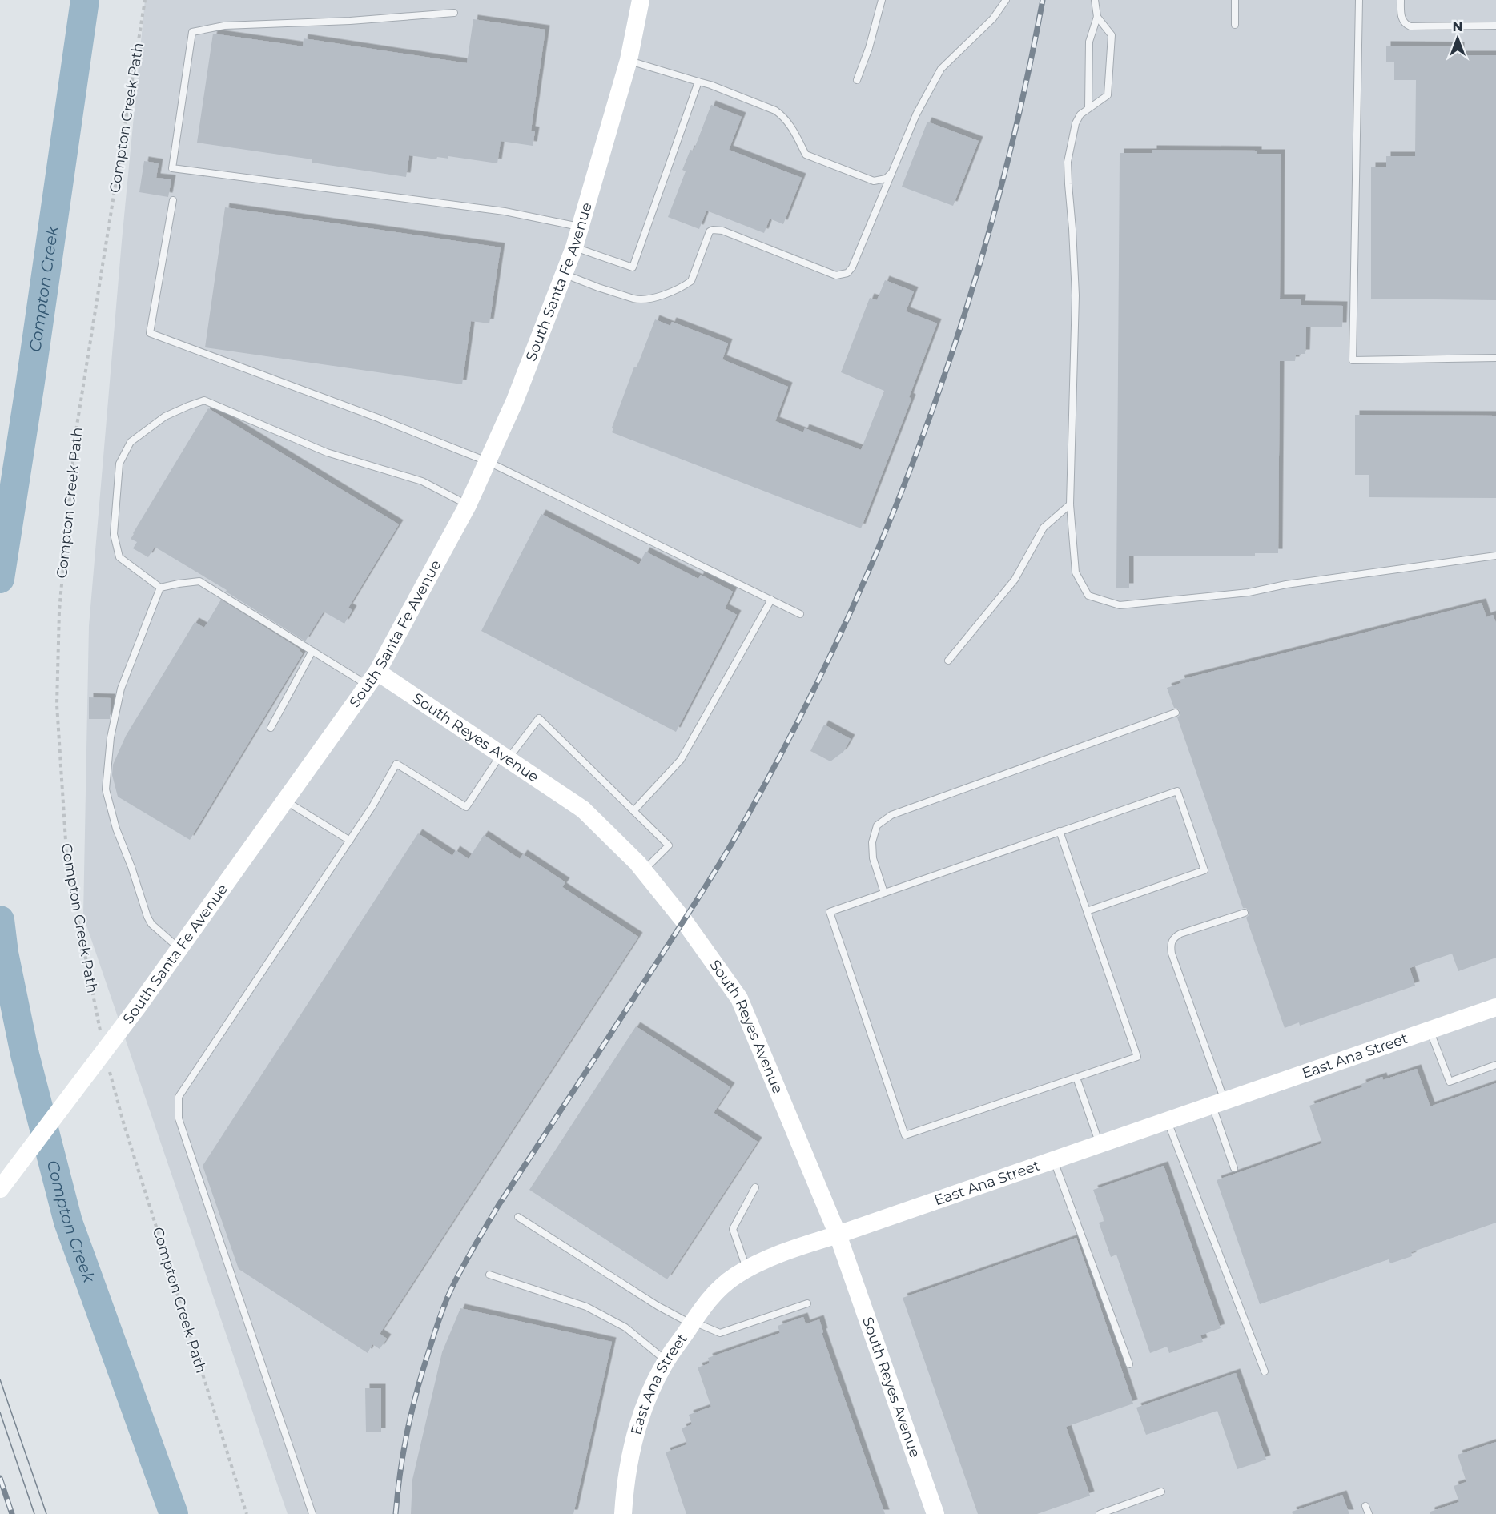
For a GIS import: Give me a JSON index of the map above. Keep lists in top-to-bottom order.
{
  "streets": {
    "street": ["South Santa Fe Avenue", "South Reyes Avenue", "East Ana Street"],
    "path": ["Compton Creek Path"]
  },
  "crossings": [
    ["South Santa Fe Avenue", "South Reyes Avenue"],
    ["South Reyes Avenue", "East Ana Street"]
  ],
  "water": ["Compton Creek"],
  "north": "top"
}
